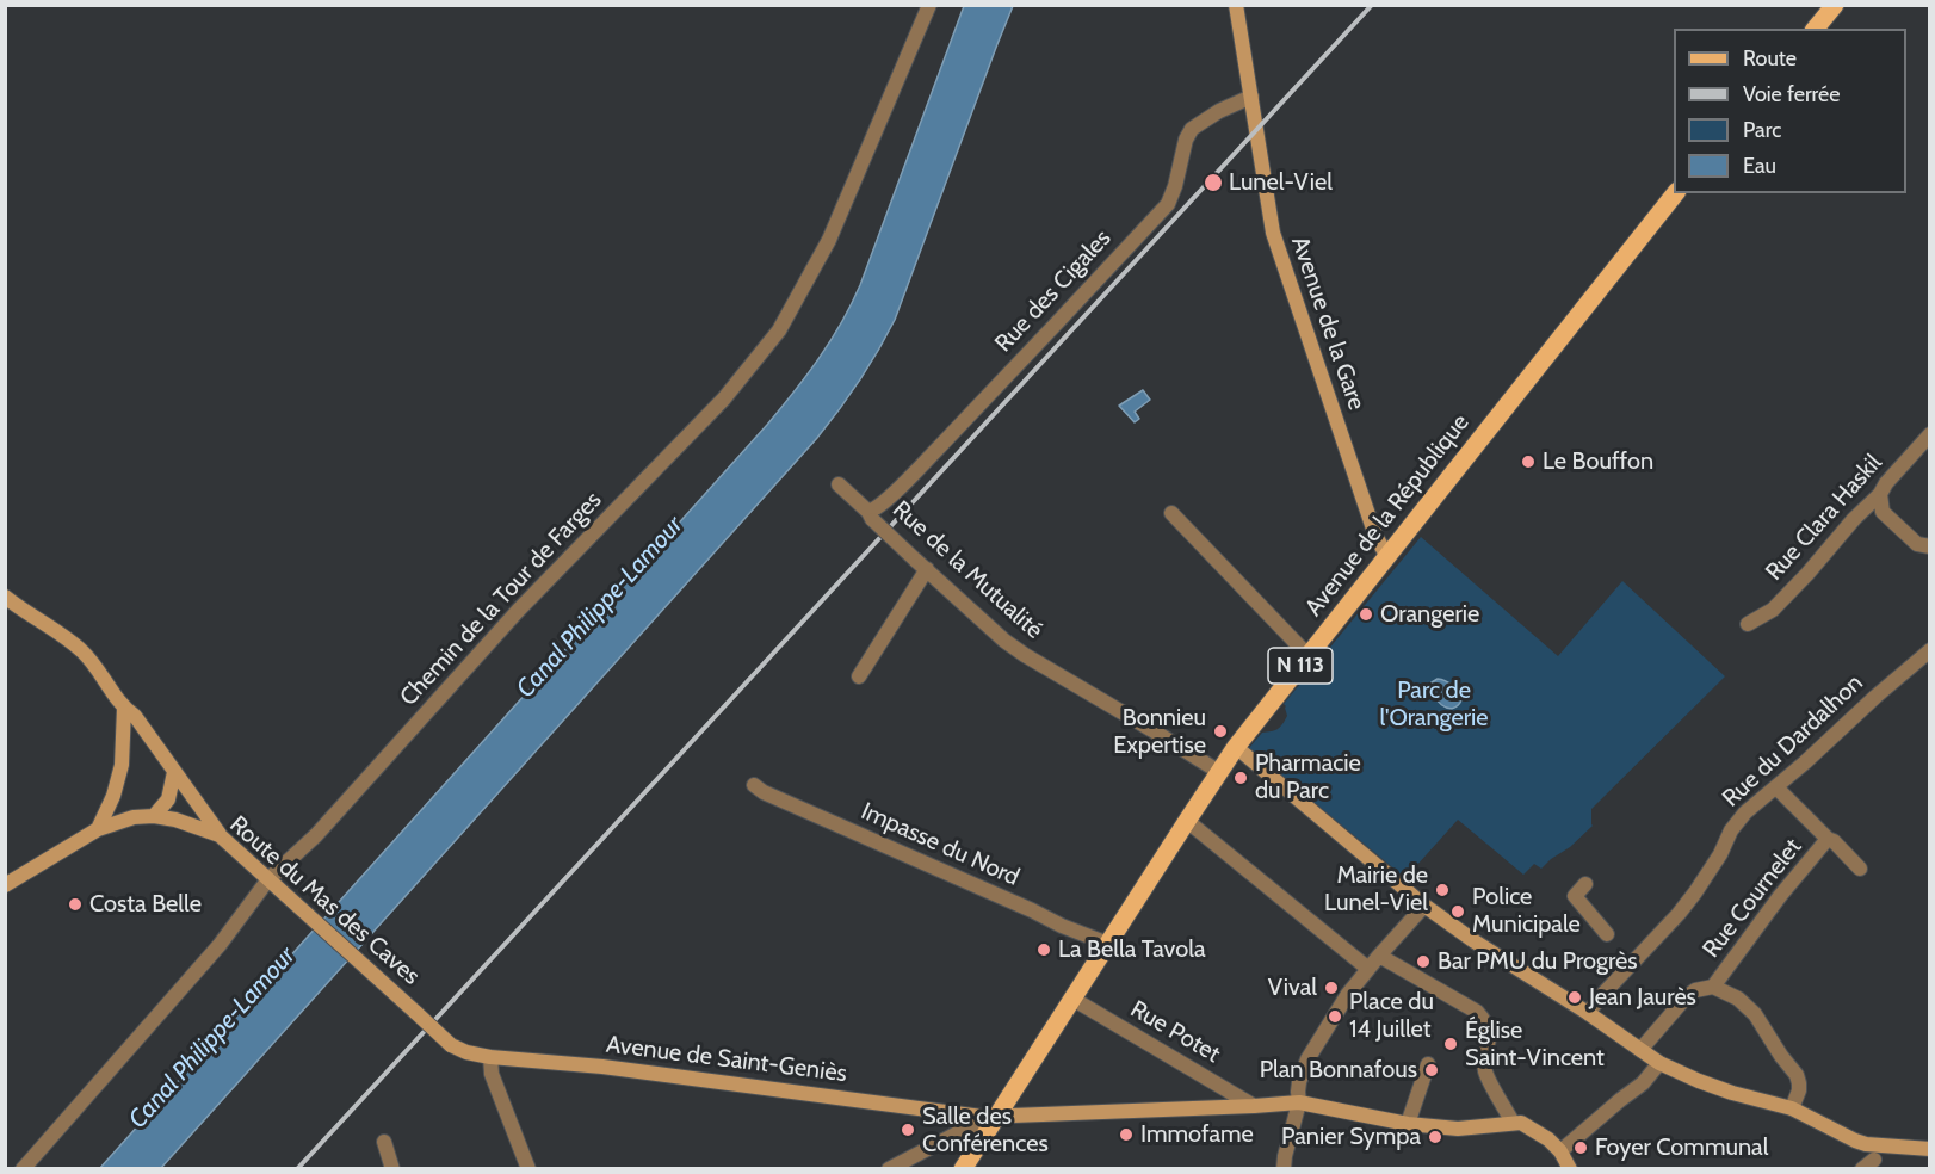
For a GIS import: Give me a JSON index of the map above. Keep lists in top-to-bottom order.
{
  "streets": {
    "main road": ["Avenue de la République", "N 113"],
    "street": [
      "Rue des Cigales",
      "Avenue de la Gare",
      "Rue Clara Haskil",
      "Rue de la Mutualité",
      "Chemin de la Tour de Farges",
      "Rue du Dardalhon",
      "Impasse du Nord",
      "Rue Cournelet",
      "Route du Mas des Caves",
      "Rue Potet",
      "Avenue de Saint-Geniès"
    ]
  },
  "crossings": [
    ["Rue des Cigales", "Avenue de la Gare"],
    ["Rue des Cigales", "Rue de la Mutualité"],
    ["Avenue de la Gare", "Avenue de la République"],
    ["Avenue de la République", "Rue de la Mutualité"],
    ["Avenue de la République", "Impasse du Nord"],
    ["Avenue de la République", "Rue Potet"],
    ["Avenue de la République", "Avenue de Saint-Geniès"],
    ["Chemin de la Tour de Farges", "Route du Mas des Caves"],
    ["Rue du Dardalhon", "Rue Cournelet"],
    ["Route du Mas des Caves", "Avenue de Saint-Geniès"],
    ["Rue Potet", "Avenue de Saint-Geniès"]
  ],
  "water": ["Canal Philippe-Lamour"],
  "parks": ["Parc de l'Orangerie"],
  "places": [
    "Lunel-Viel",
    "Le Bouffon",
    "Orangerie",
    "Bonnieu Expertise",
    "Pharmacie du Parc",
    "Mairie de Lunel-Viel",
    "Costa Belle",
    "Police Municipale",
    "La Bella Tavola",
    "Bar PMU du Progrès",
    "Vival",
    "Jean Jaurès",
    "Place du 14 Juillet",
    "Église Saint-Vincent",
    "Plan Bonnafous",
    "Salle des Conférences",
    "Immofame",
    "Panier Sympa",
    "Foyer Communal"
  ],
  "legend": [
    "Route",
    "Voie ferrée",
    "Parc",
    "Eau"
  ]
}
